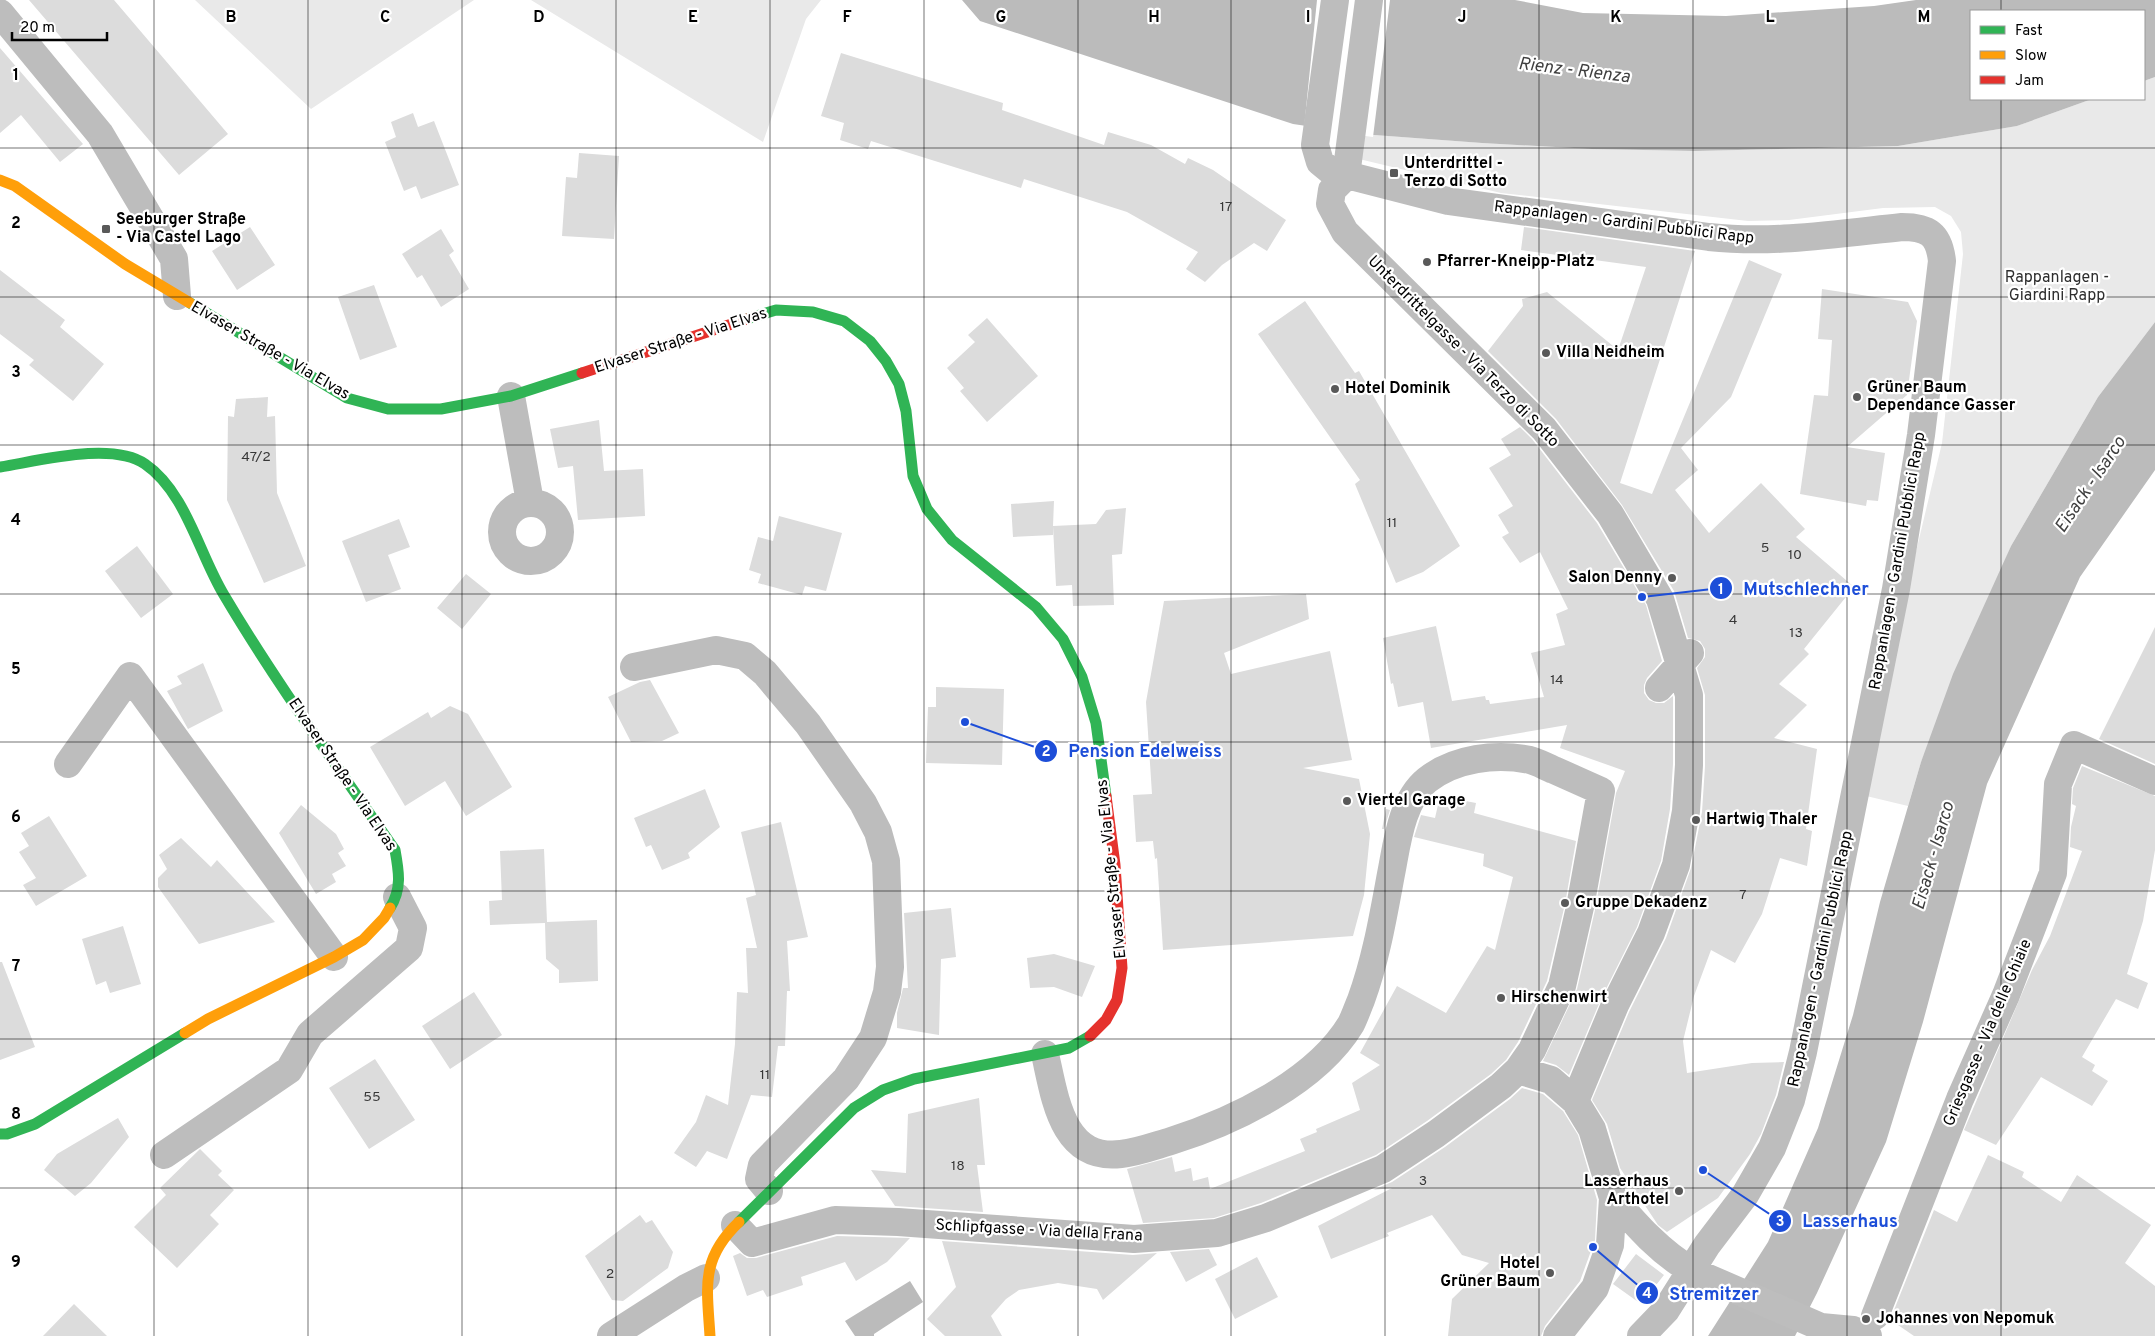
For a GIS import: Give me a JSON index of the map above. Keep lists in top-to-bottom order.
{
  "streets": {
    "street": [
      "Rappanlagen - Gardini Pubblici Rapp",
      "Elvaser Straße - Via Elvas",
      "Unterdrittelgasse - Via Terzo di Sotto",
      "Griesgasse - Via delle Ghiaie",
      "Schlipfgasse - Via della Frana"
    ]
  },
  "crossings": [
    ["Rappanlagen - Gardini Pubblici Rapp", "Unterdrittelgasse - Via Terzo di Sotto"],
    ["Elvaser Straße - Via Elvas", "Schlipfgasse - Via della Frana"]
  ],
  "water": ["Rienz - Rienza", "Eisack - Isarco"],
  "parks": ["Rappanlagen - Giardini Rapp"],
  "places": {
    "transit": ["Unterdrittel - Terzo di Sotto", "Seeburger Straße - Via Castel Lago"],
    "other": [
      "Pfarrer-Kneipp-Platz",
      "Villa Neidheim",
      "Hotel Dominik",
      "Grüner Baum Dependance Gasser",
      "Salon Denny",
      "Mutschlechner",
      "Pension Edelweiss",
      "Viertel Garage",
      "Hartwig Thaler",
      "Gruppe Dekadenz",
      "Hirschenwirt",
      "Lasserhaus",
      "Lasserhaus Arthotel",
      "Stremitzer",
      "Hotel Grüner Baum",
      "Johannes von Nepomuk"
    ]
  },
  "house_numbers": [
    "17",
    "47/2",
    "11",
    "5",
    "10",
    "4",
    "13",
    "14",
    "7",
    "11",
    "55",
    "18",
    "3",
    "2"
  ],
  "legend": ["Fast", "Slow", "Jam"],
  "scale_bar": "20 m",
  "grid": {
    "columns": [
      "B",
      "C",
      "D",
      "E",
      "F",
      "G",
      "H",
      "I",
      "J",
      "K",
      "L",
      "M"
    ],
    "rows": [
      "1",
      "2",
      "3",
      "4",
      "5",
      "6",
      "7",
      "8",
      "9"
    ]
  }
}
